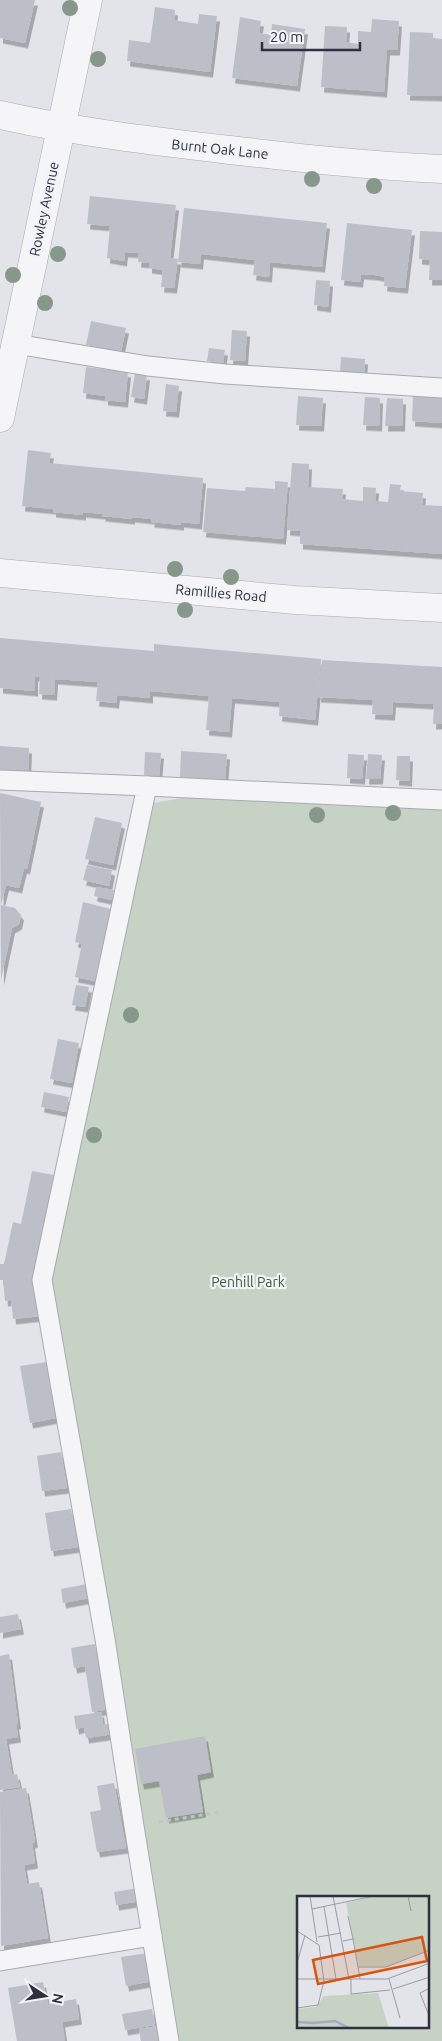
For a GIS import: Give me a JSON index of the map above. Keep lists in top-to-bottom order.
{
  "streets": {
    "street": ["Burnt Oak Lane", "Rowley Avenue", "Ramillies Road"]
  },
  "crossings": [
    ["Burnt Oak Lane", "Rowley Avenue"]
  ],
  "parks": ["Penhill Park"],
  "scale_bar": "20 m",
  "north": "right"
}
